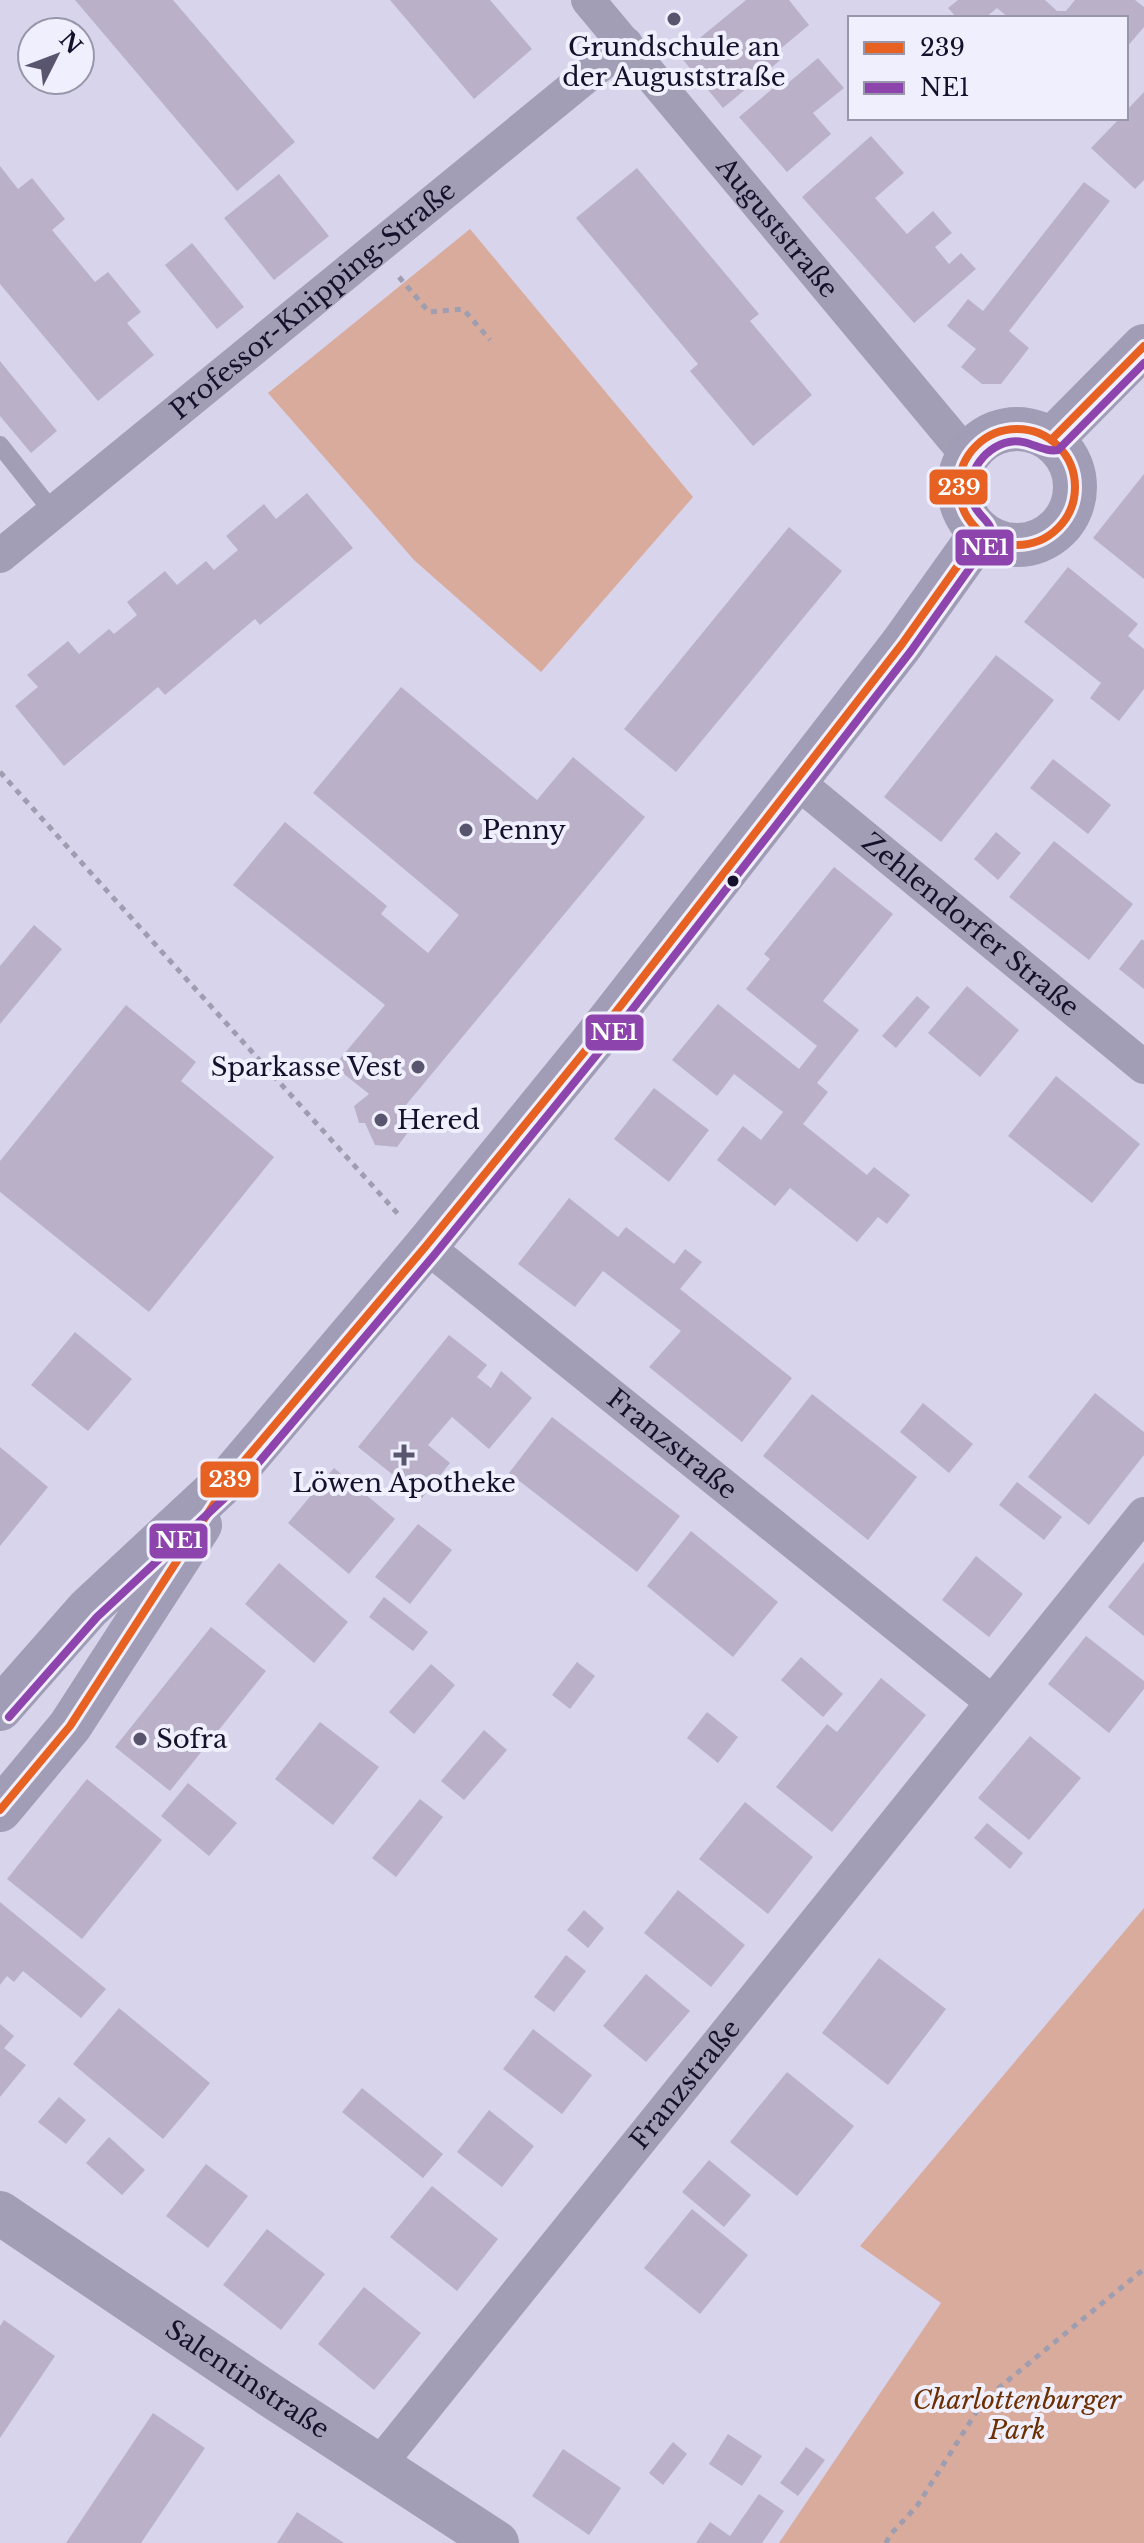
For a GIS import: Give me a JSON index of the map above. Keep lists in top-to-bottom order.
{
  "streets": {
    "street": [
      "Auguststraße",
      "Professor-Knipping-Straße",
      "Zehlendorfer Straße",
      "Franzstraße",
      "Salentinstraße"
    ]
  },
  "crossings": [
    ["Auguststraße", "Professor-Knipping-Straße"],
    ["Franzstraße", "Salentinstraße"]
  ],
  "parks": ["Charlottenburger Park"],
  "places": {
    "other": [
      "Grundschule an der Auguststraße",
      "Penny",
      "Sparkasse Vest",
      "Hered",
      "Sofra"
    ],
    "health": ["Löwen Apotheke"]
  },
  "lines": ["transit line 239", "transit line NE1"],
  "legend": ["239", "NE1"],
  "north": "top right"
}
